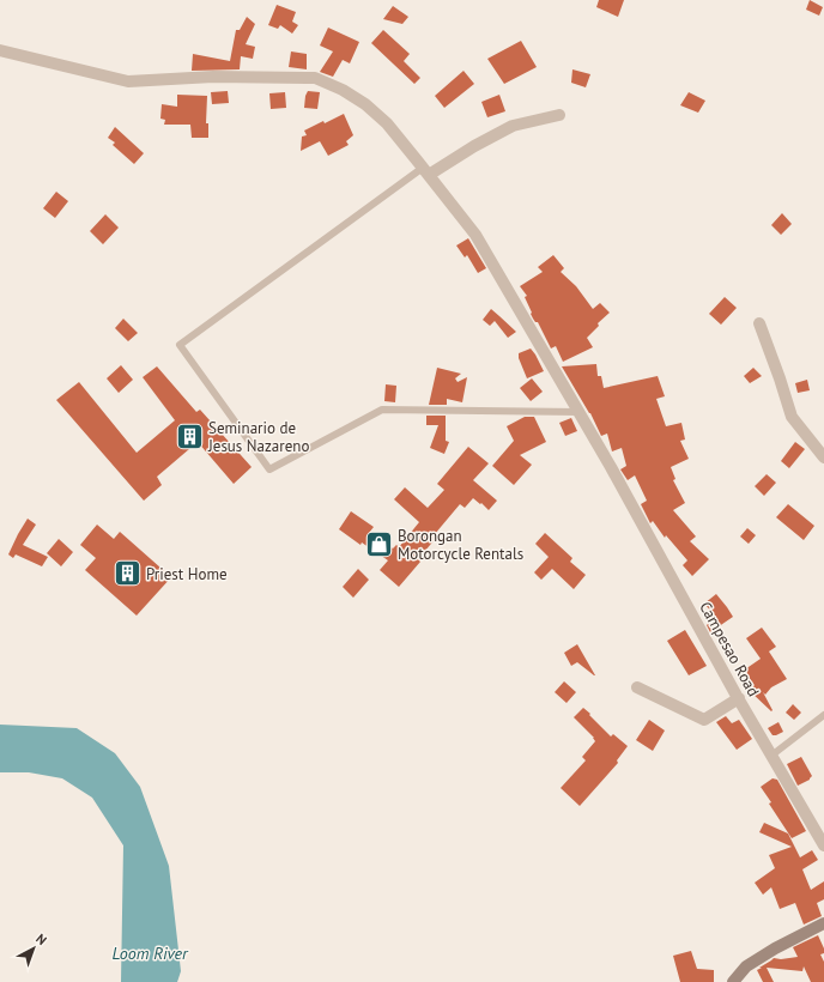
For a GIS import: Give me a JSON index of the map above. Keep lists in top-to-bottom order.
{
  "streets": {
    "street": ["Campesao Road"]
  },
  "water": ["Loom River"],
  "places": {
    "building": ["Seminario de Jesus Nazareno", "Priest Home"],
    "shop": ["Borongan Motorcycle Rentals"]
  },
  "north": "top right"
}
